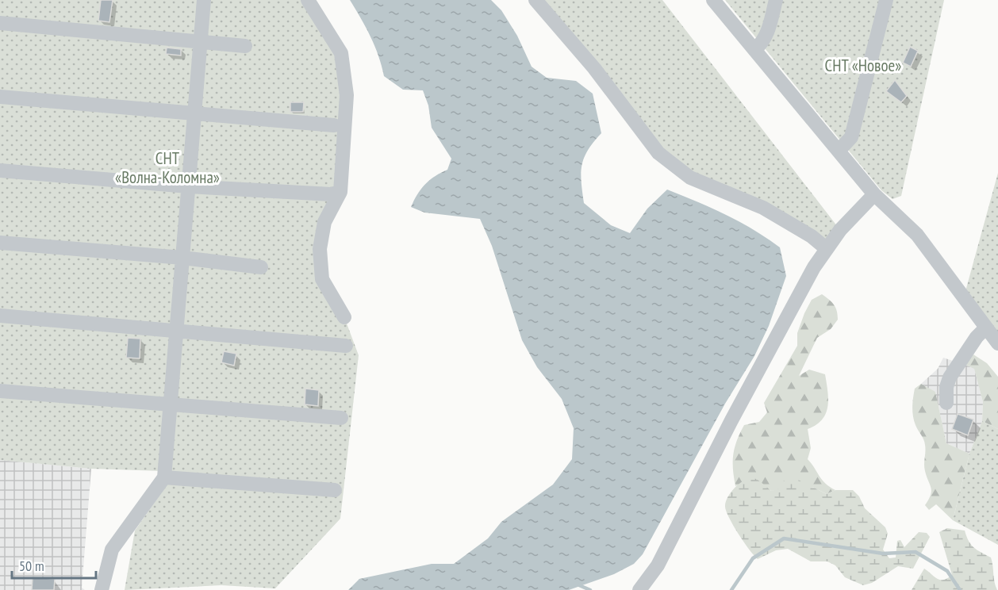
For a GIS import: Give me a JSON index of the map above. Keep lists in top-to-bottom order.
{
  "parks": ["СНТ «Новое»", "СНТ «Волна-Коломна»"],
  "scale_bar": "50 m"
}
